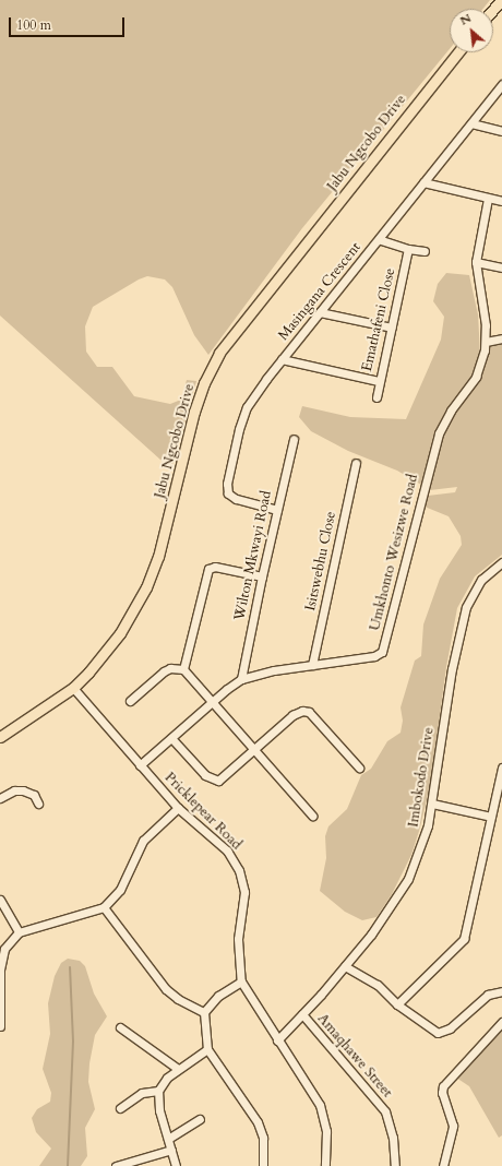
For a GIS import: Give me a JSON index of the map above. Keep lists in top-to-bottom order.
{
  "streets": {
    "main road": ["Jabu Ngcobo Drive"],
    "street": [
      "Masingana Crescent",
      "Emathafeni Close",
      "Umkhonto Wesizwe Road",
      "Wilton Mkwayi Road",
      "Isitswebhu Close",
      "Imbokodo Drive",
      "Pricklepear Road",
      "Amaqhawe Street"
    ]
  },
  "crossings": [
    ["Jabu Ngcobo Drive", "Pricklepear Road"],
    ["Masingana Crescent", "Wilton Mkwayi Road"],
    ["Umkhonto Wesizwe Road", "Wilton Mkwayi Road"],
    ["Umkhonto Wesizwe Road", "Isitswebhu Close"],
    ["Umkhonto Wesizwe Road", "Pricklepear Road"],
    ["Imbokodo Drive", "Pricklepear Road"],
    ["Imbokodo Drive", "Amaqhawe Street"]
  ],
  "scale_bar": "100 m",
  "north": "top left"
}
